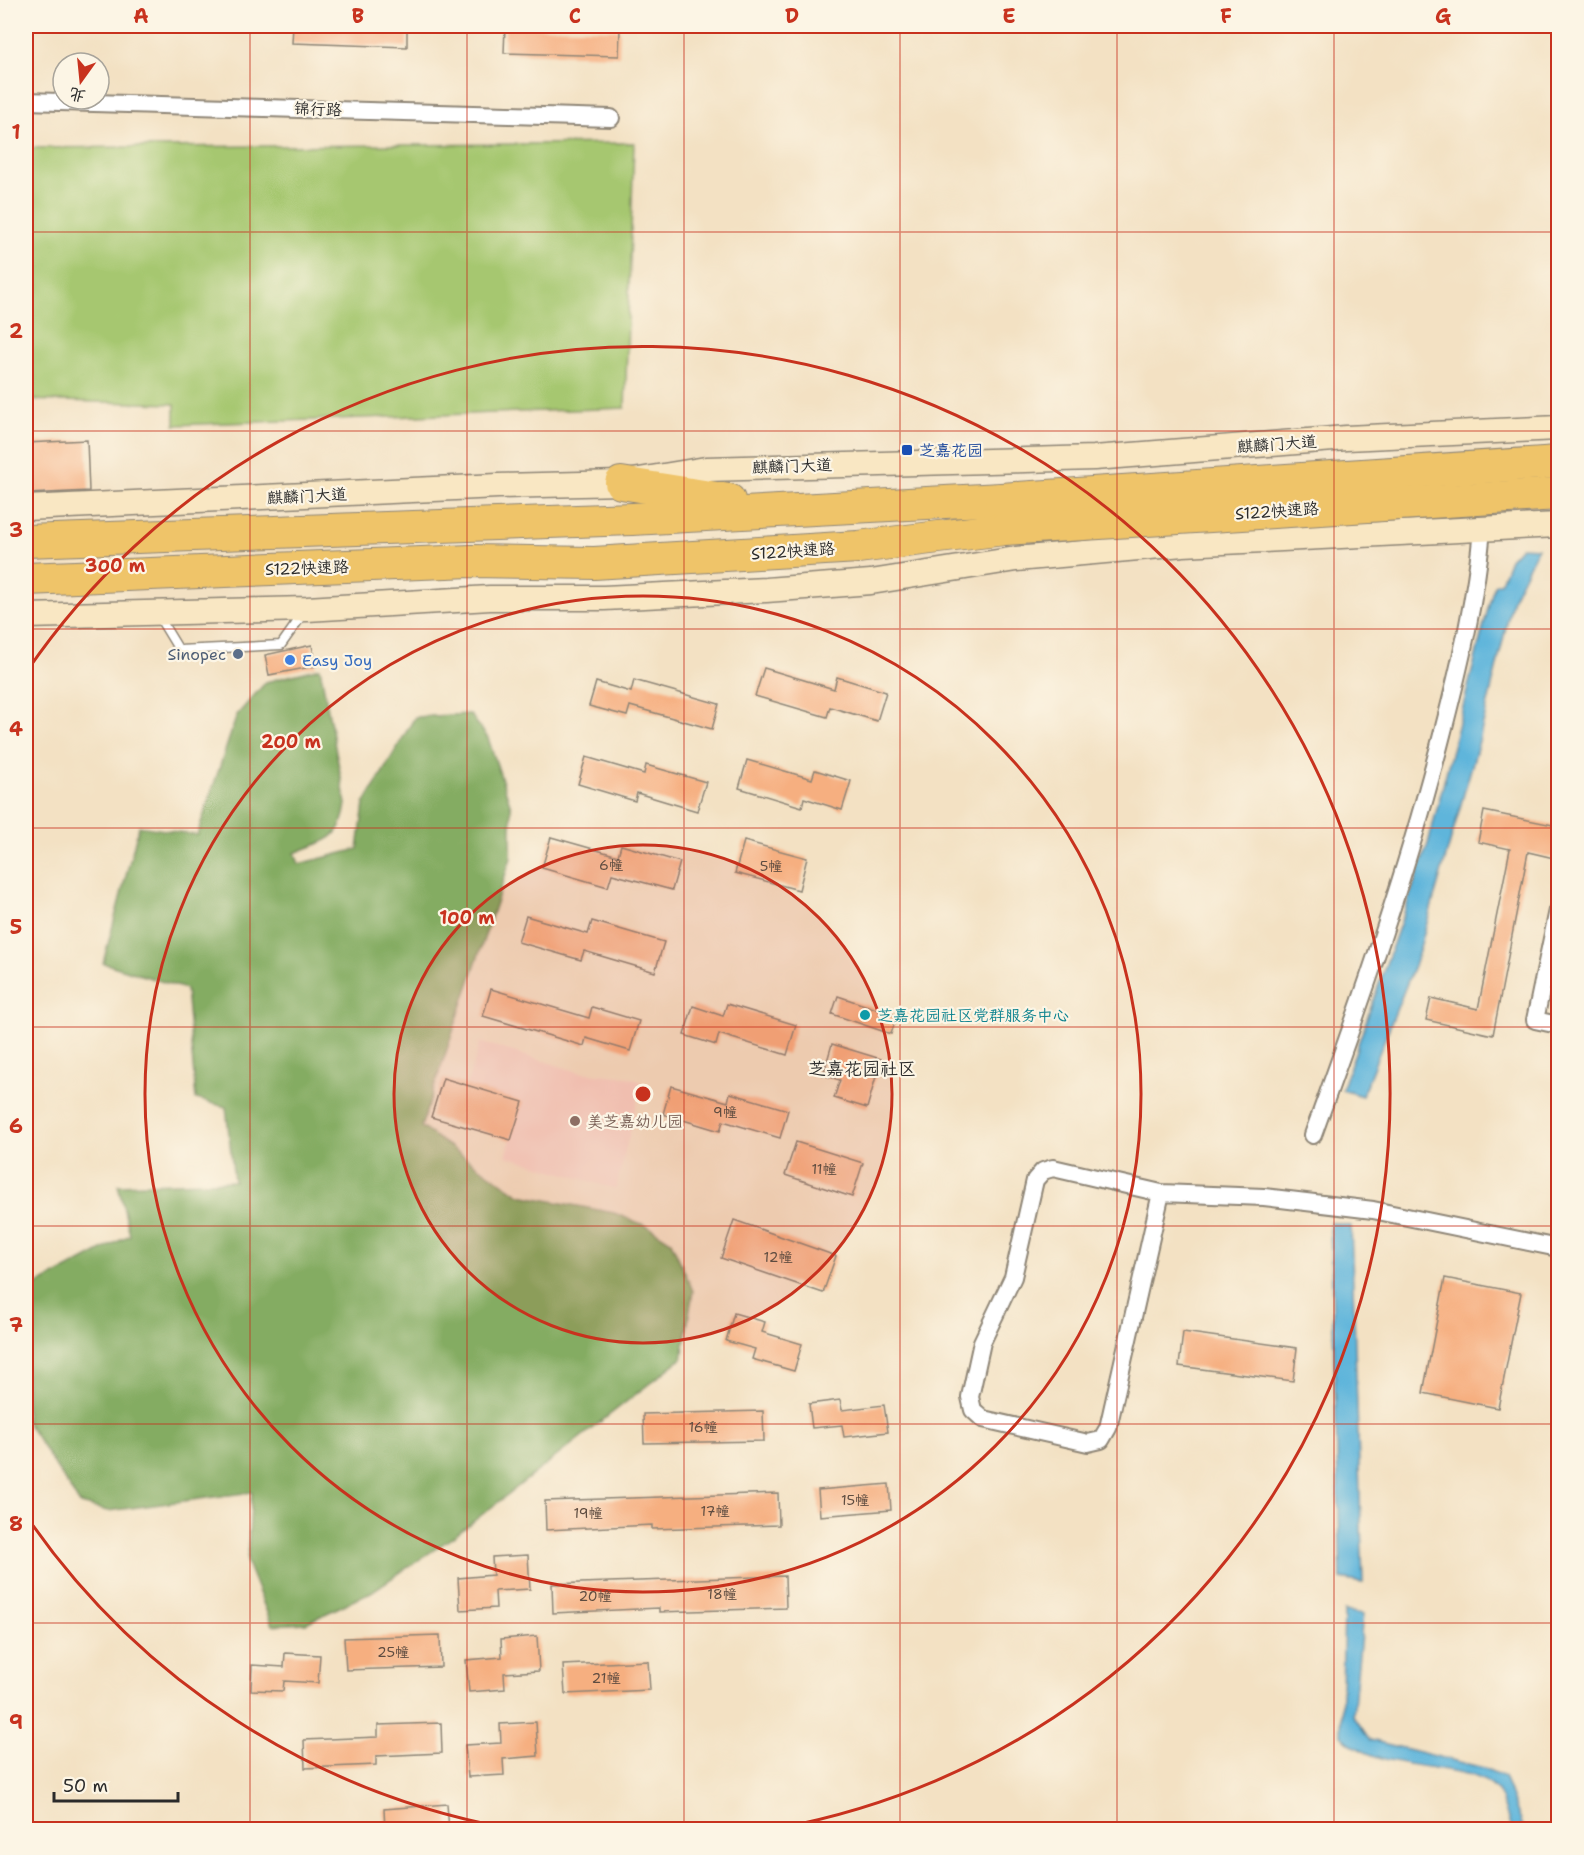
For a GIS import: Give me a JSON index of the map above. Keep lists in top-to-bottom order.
{
  "streets": {
    "highway": ["S122快速路"],
    "street": ["锦行路", "麒麟门大道"]
  },
  "districts": ["芝嘉花园社区"],
  "places": {
    "transit": ["芝嘉花园"],
    "other": [
      "Sinopec",
      "Easy Joy",
      "芝嘉花园社区党群服务中心",
      "美芝嘉幼儿园"
    ]
  },
  "house_numbers": [
    "6幢",
    "5幢",
    "9幢",
    "11幢",
    "12幢",
    "16幢",
    "15幢",
    "17幢",
    "19幢",
    "18幢",
    "20幢",
    "25幢",
    "21幢"
  ],
  "scale_bar": "50 m",
  "north": "bottom",
  "grid": {
    "columns": [
      "A",
      "B",
      "C",
      "D",
      "E",
      "F",
      "G"
    ],
    "rows": [
      "1",
      "2",
      "3",
      "4",
      "5",
      "6",
      "7",
      "8",
      "9"
    ]
  },
  "rings": ["300 m", "200 m", "100 m"]
}
